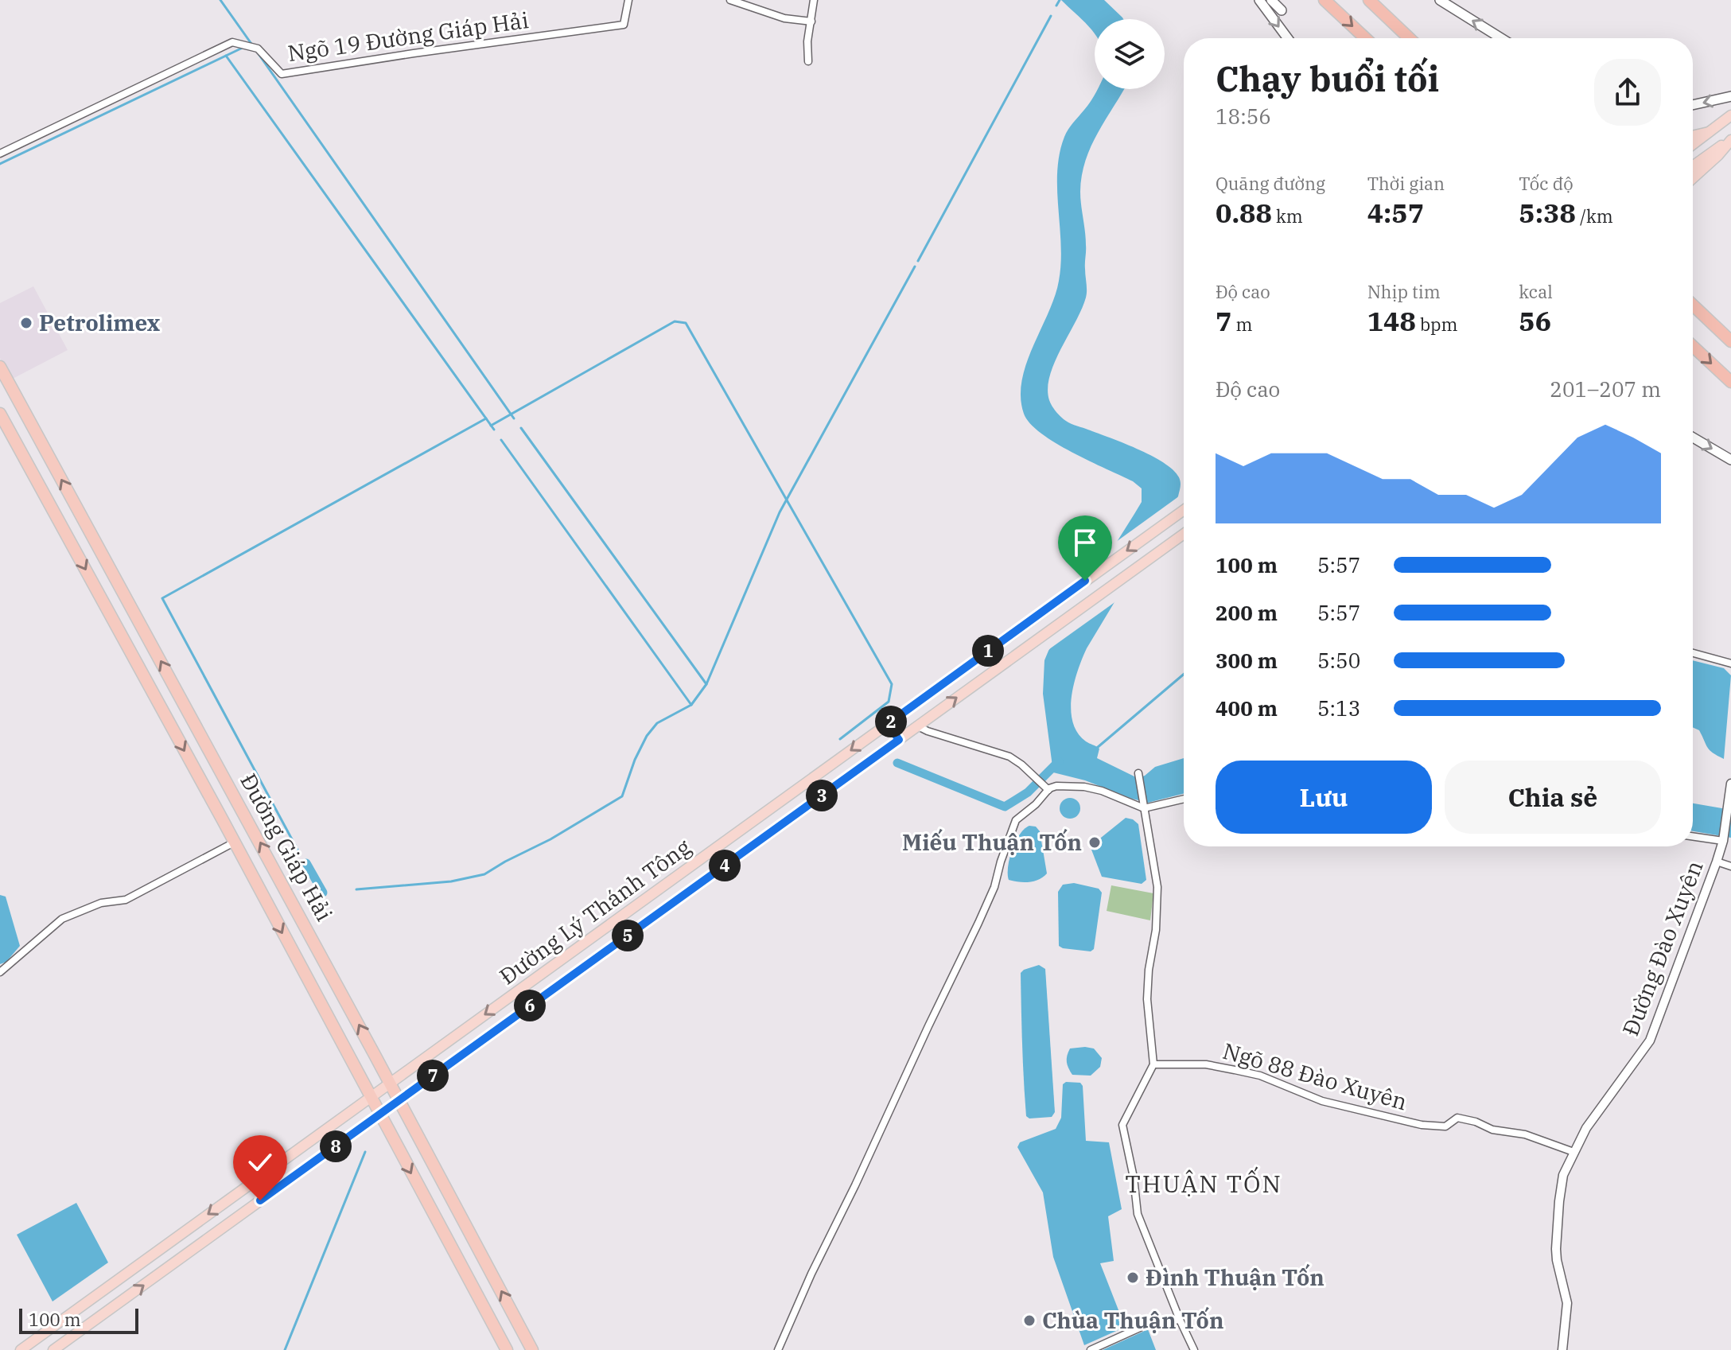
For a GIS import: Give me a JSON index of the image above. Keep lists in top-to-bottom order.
{
  "streets": {
    "highway": ["Đường Giáp Hải"],
    "main road": ["Đường Lý Thánh Tông"],
    "street": ["Ngõ 19 Đường Giáp Hải", "Đường Đào Xuyên", "Ngõ 88 Đào Xuyên"]
  },
  "crossings": [
    ["Đường Giáp Hải", "Đường Lý Thánh Tông"],
    ["Đường Đào Xuyên", "Ngõ 88 Đào Xuyên"]
  ],
  "districts": ["THUẬN TỐN"],
  "places": [
    "Petrolimex",
    "Miếu Thuận Tốn",
    "Đình Thuận Tốn",
    "Chùa Thuận Tốn"
  ],
  "scale_bar": "100 m",
  "page": {
    "heading": ["Chạy buổi tối", "18:56"],
    "stats": [
      ["Quãng đường", "0.88 km"],
      ["Thời gian", "4:57"],
      ["Tốc độ", "5:38 /km"],
      ["Độ cao", "7 m"],
      ["Nhịp tim", "148 bpm"],
      ["kcal", "56"]
    ],
    "chart": ["Độ cao", "201–207 m"],
    "list": [
      {
        "name": "100 m",
        "note": "5:57"
      },
      {
        "name": "200 m",
        "note": "5:57"
      },
      {
        "name": "300 m",
        "note": "5:50"
      },
      {
        "name": "400 m",
        "note": "5:13"
      }
    ],
    "pins": [
      "1",
      "2",
      "3",
      "4",
      "5",
      "6",
      "7",
      "8"
    ],
    "buttons": ["Lưu", "Chia sẻ"],
    "scale": "100 m"
  }
}
